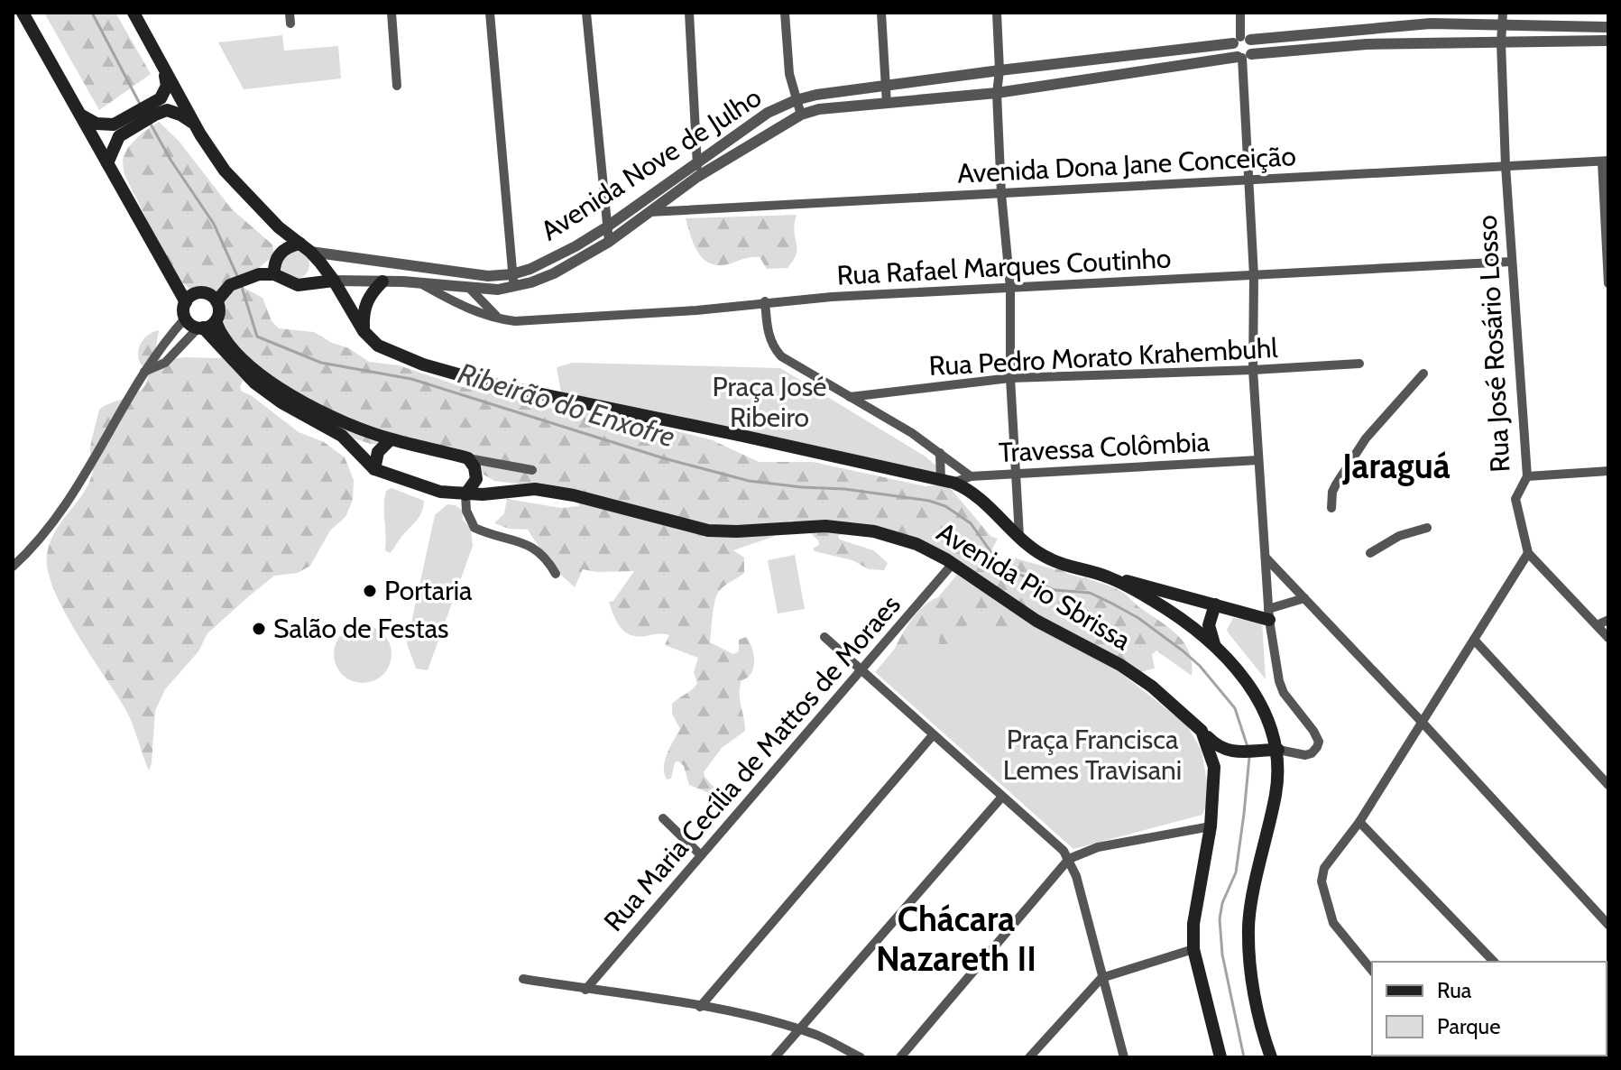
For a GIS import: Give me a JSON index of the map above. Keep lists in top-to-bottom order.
{
  "streets": {
    "main road": ["Avenida Pio Sbrissa"],
    "street": [
      "Avenida Nove de Julho",
      "Avenida Dona Jane Conceição",
      "Rua Rafael Marques Coutinho",
      "Rua José Rosário Losso",
      "Rua Pedro Morato Krahembuhl",
      "Travessa Colômbia",
      "Rua Maria Cecília de Mattos de Moraes"
    ]
  },
  "crossings": [
    ["Avenida Nove de Julho", "Avenida Dona Jane Conceição"],
    ["Avenida Nove de Julho", "Rua Rafael Marques Coutinho"],
    ["Avenida Nove de Julho", "Rua José Rosário Losso"],
    ["Avenida Dona Jane Conceição", "Rua José Rosário Losso"],
    ["Rua Rafael Marques Coutinho", "Rua José Rosário Losso"],
    ["Avenida Pio Sbrissa", "Rua Maria Cecília de Mattos de Moraes"]
  ],
  "districts": ["Jaraguá", "Chácara Nazareth II"],
  "water": ["Ribeirão do Enxofre"],
  "parks": ["Praça José Ribeiro", "Praça Francisca Lemes Travisani"],
  "places": ["Portaria", "Salão de Festas"],
  "legend": ["Rua", "Parque"]
}
